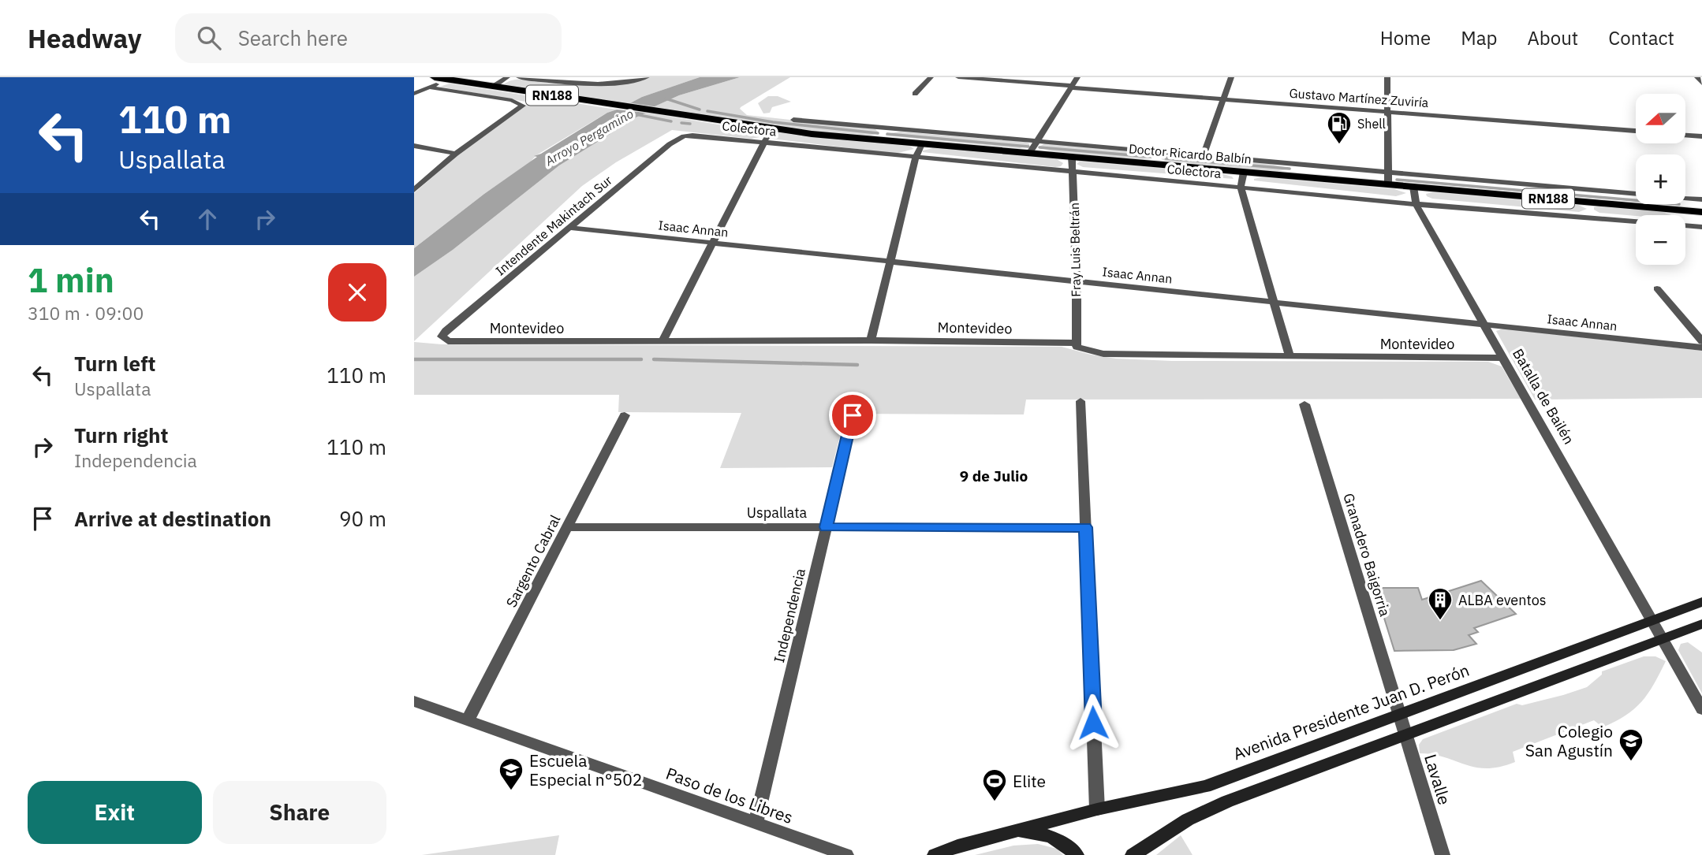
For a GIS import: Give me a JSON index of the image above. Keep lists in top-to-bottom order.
{
  "streets": {
    "highway": ["RN188", "Doctor Ricardo Balbín"],
    "main road": ["Avenida Presidente Juan D. Perón"],
    "street": [
      "Gustavo Martínez Zuviría",
      "Colectora",
      "Intendente Makintach Sur",
      "Isaac Annan",
      "Fray Luis Beltrán",
      "Montevideo",
      "Batalla de Bailén",
      "Uspallata",
      "Granadero Baigorria",
      "Sargento Cabral",
      "Independencia",
      "Lavalle",
      "Paso de los Libres"
    ]
  },
  "crossings": [
    ["RN188", "Doctor Ricardo Balbín"],
    ["Colectora", "Intendente Makintach Sur"],
    ["Colectora", "Fray Luis Beltrán"],
    ["Colectora", "Batalla de Bailén"],
    ["Doctor Ricardo Balbín", "Fray Luis Beltrán"],
    ["Doctor Ricardo Balbín", "Batalla de Bailén"],
    ["Intendente Makintach Sur", "Isaac Annan"],
    ["Intendente Makintach Sur", "Montevideo"],
    ["Isaac Annan", "Fray Luis Beltrán"],
    ["Isaac Annan", "Batalla de Bailén"],
    ["Fray Luis Beltrán", "Montevideo"],
    ["Montevideo", "Batalla de Bailén"],
    ["Batalla de Bailén", "Avenida Presidente Juan D. Perón"],
    ["Uspallata", "Sargento Cabral"],
    ["Uspallata", "Independencia"],
    ["Granadero Baigorria", "Avenida Presidente Juan D. Perón"],
    ["Granadero Baigorria", "Lavalle"],
    ["Sargento Cabral", "Paso de los Libres"],
    ["Independencia", "Paso de los Libres"],
    ["Avenida Presidente Juan D. Perón", "Lavalle"]
  ],
  "districts": ["9 de Julio"],
  "water": ["Arroyo Pergamino"],
  "places": {
    "fuel station": ["Shell"],
    "building": ["ALBA eventos"],
    "school or university": ["Colegio San Agustín", "Escuela Especial n°502"],
    "sports": ["Elite"]
  },
  "north": "left",
  "page": {
    "header": "Headway",
    "search": "Search here",
    "nav": [
      "Home",
      "Map",
      "About",
      "Contact"
    ],
    "turn": ["110 m", "Uspallata"],
    "map_buttons": ["+", "−"],
    "heading": ["1 min", "310 m · 09:00"],
    "list": [
      {
        "name": "Turn left",
        "note": "Uspallata",
        "value": "110 m"
      },
      {
        "name": "Turn right",
        "note": "Independencia",
        "value": "110 m"
      },
      {
        "name": "Arrive at destination",
        "value": "90 m"
      }
    ],
    "buttons": ["Exit", "Share"]
  }
}
